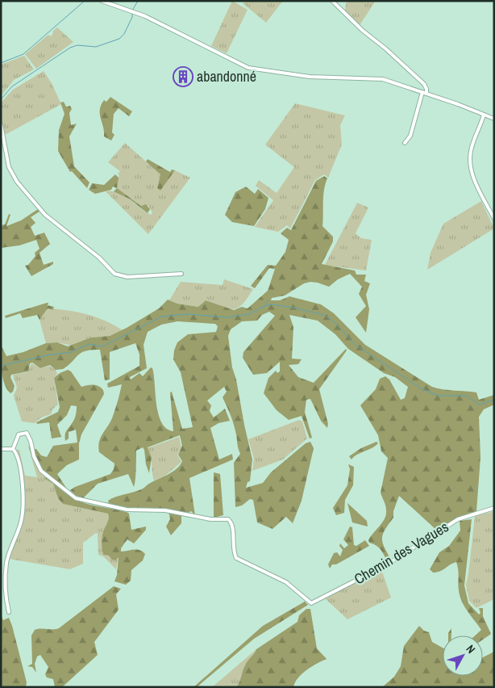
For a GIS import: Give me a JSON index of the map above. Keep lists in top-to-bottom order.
{
  "streets": {
    "street": ["Chemin des Vagues"]
  },
  "places": {
    "building": ["abandonné"]
  },
  "north": "top right"
}
